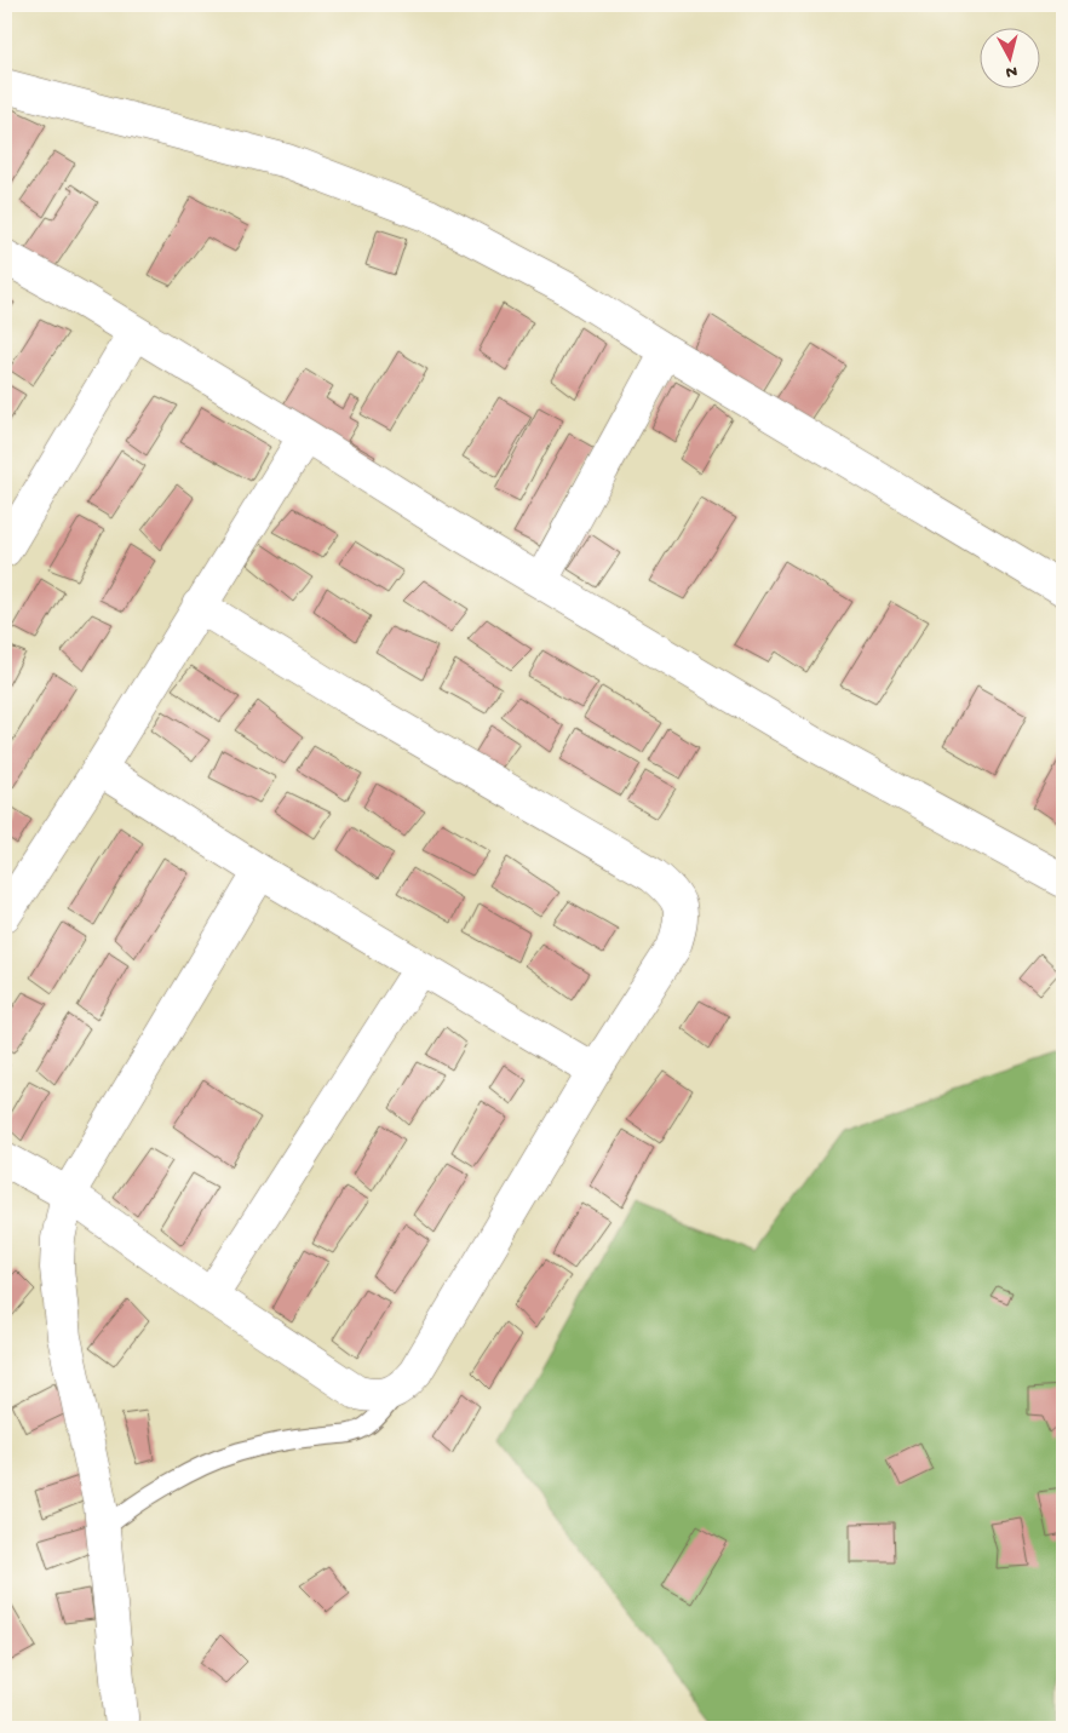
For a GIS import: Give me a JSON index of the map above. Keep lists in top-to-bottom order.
{
  "north": "bottom"
}
